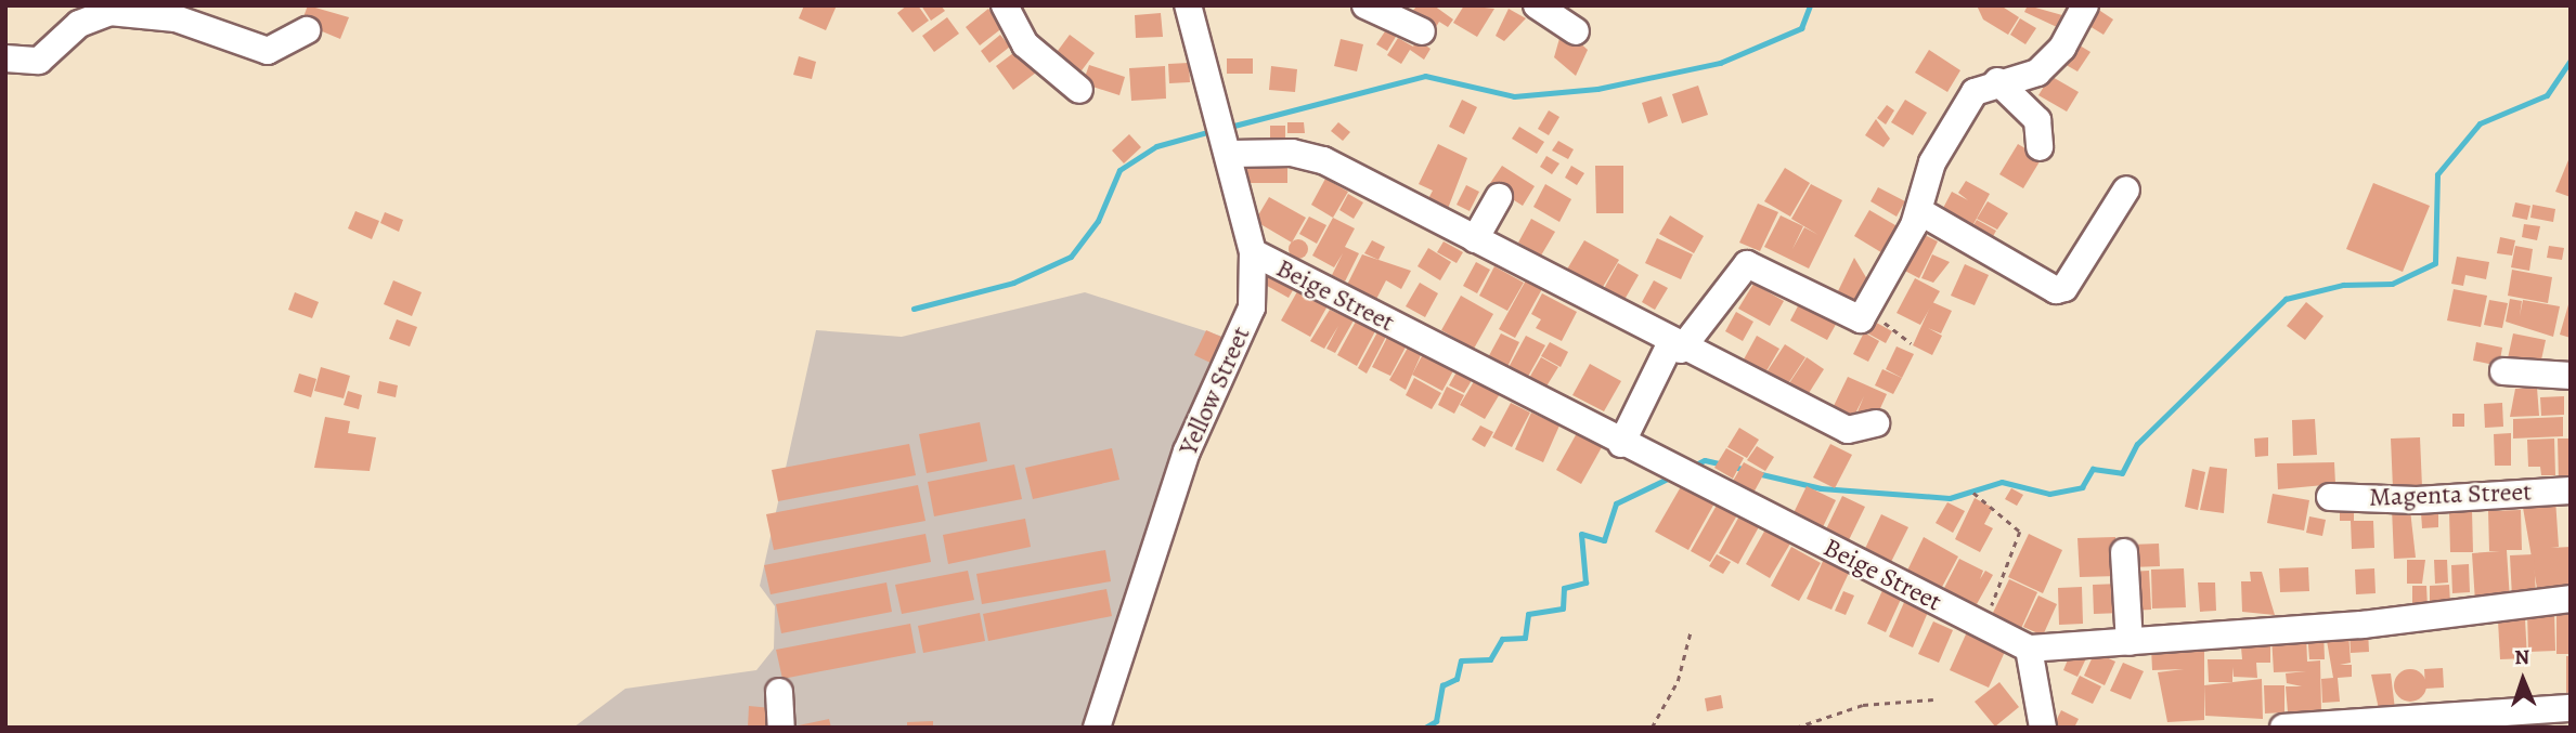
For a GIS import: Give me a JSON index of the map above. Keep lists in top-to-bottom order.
{
  "streets": {
    "street": ["Beige Street", "Yellow Street", "Magenta Street"]
  },
  "crossings": [
    ["Beige Street", "Yellow Street"]
  ],
  "north": "top"
}
